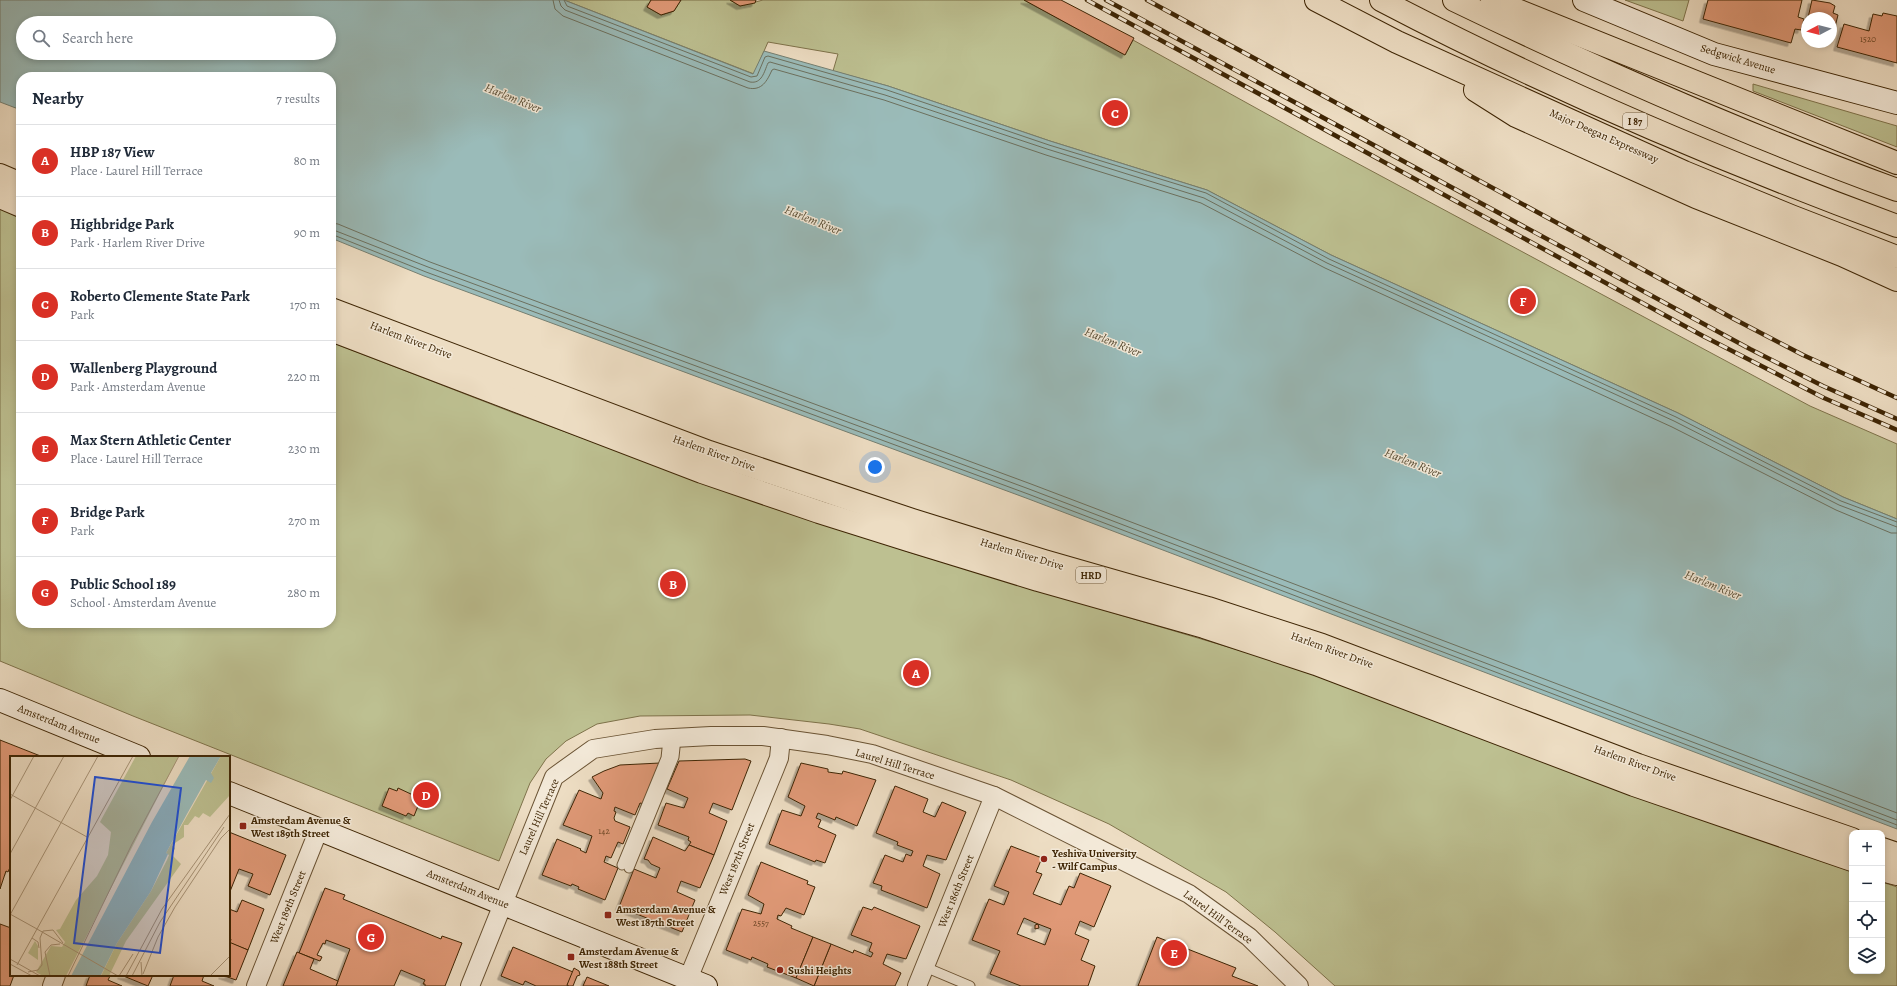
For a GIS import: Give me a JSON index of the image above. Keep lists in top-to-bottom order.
{
  "streets": {
    "highway": [
      "I 87",
      "Major Deegan Expressway",
      "Harlem River Drive",
      "HRD"
    ],
    "main road": ["Sedgwick Avenue", "Amsterdam Avenue"],
    "street": [
      "Laurel Hill Terrace",
      "West 187th Street",
      "West 186th Street",
      "West 189th Street"
    ]
  },
  "crossings": [
    ["Amsterdam Avenue", "Laurel Hill Terrace"],
    ["Amsterdam Avenue", "West 187th Street"],
    ["Amsterdam Avenue", "West 189th Street"],
    ["Laurel Hill Terrace", "West 187th Street"],
    ["Laurel Hill Terrace", "West 186th Street"]
  ],
  "water": ["Harlem River"],
  "places": {
    "transit": ["Amsterdam Avenue & West 189th Street", "Amsterdam Avenue & West 187th Street", "Amsterdam Avenue & West 188th Street"],
    "other": ["Yeshiva University - Wilf Campus", "Sushi Heights"]
  },
  "house_numbers": ["1520", "142", "2557"],
  "north": "left",
  "page": {
    "search": "Search here",
    "heading": ["Nearby", "7 results"],
    "pins": [
      "C",
      "F",
      "B",
      "A",
      "D",
      "G",
      "E"
    ],
    "list": [
      {
        "mark": "A",
        "name": "HBP 187 View",
        "note": "Place · Laurel Hill Terrace",
        "value": "80 m"
      },
      {
        "mark": "B",
        "name": "Highbridge Park",
        "note": "Park · Harlem River Drive",
        "value": "90 m"
      },
      {
        "mark": "C",
        "name": "Roberto Clemente State Park",
        "note": "Park",
        "value": "170 m"
      },
      {
        "mark": "D",
        "name": "Wallenberg Playground",
        "note": "Park · Amsterdam Avenue",
        "value": "220 m"
      },
      {
        "mark": "E",
        "name": "Max Stern Athletic Center",
        "note": "Place · Laurel Hill Terrace",
        "value": "230 m"
      },
      {
        "mark": "F",
        "name": "Bridge Park",
        "note": "Park",
        "value": "270 m"
      },
      {
        "mark": "G",
        "name": "Public School 189",
        "note": "School · Amsterdam Avenue",
        "value": "280 m"
      }
    ],
    "map_buttons": ["+", "−"]
  }
}
